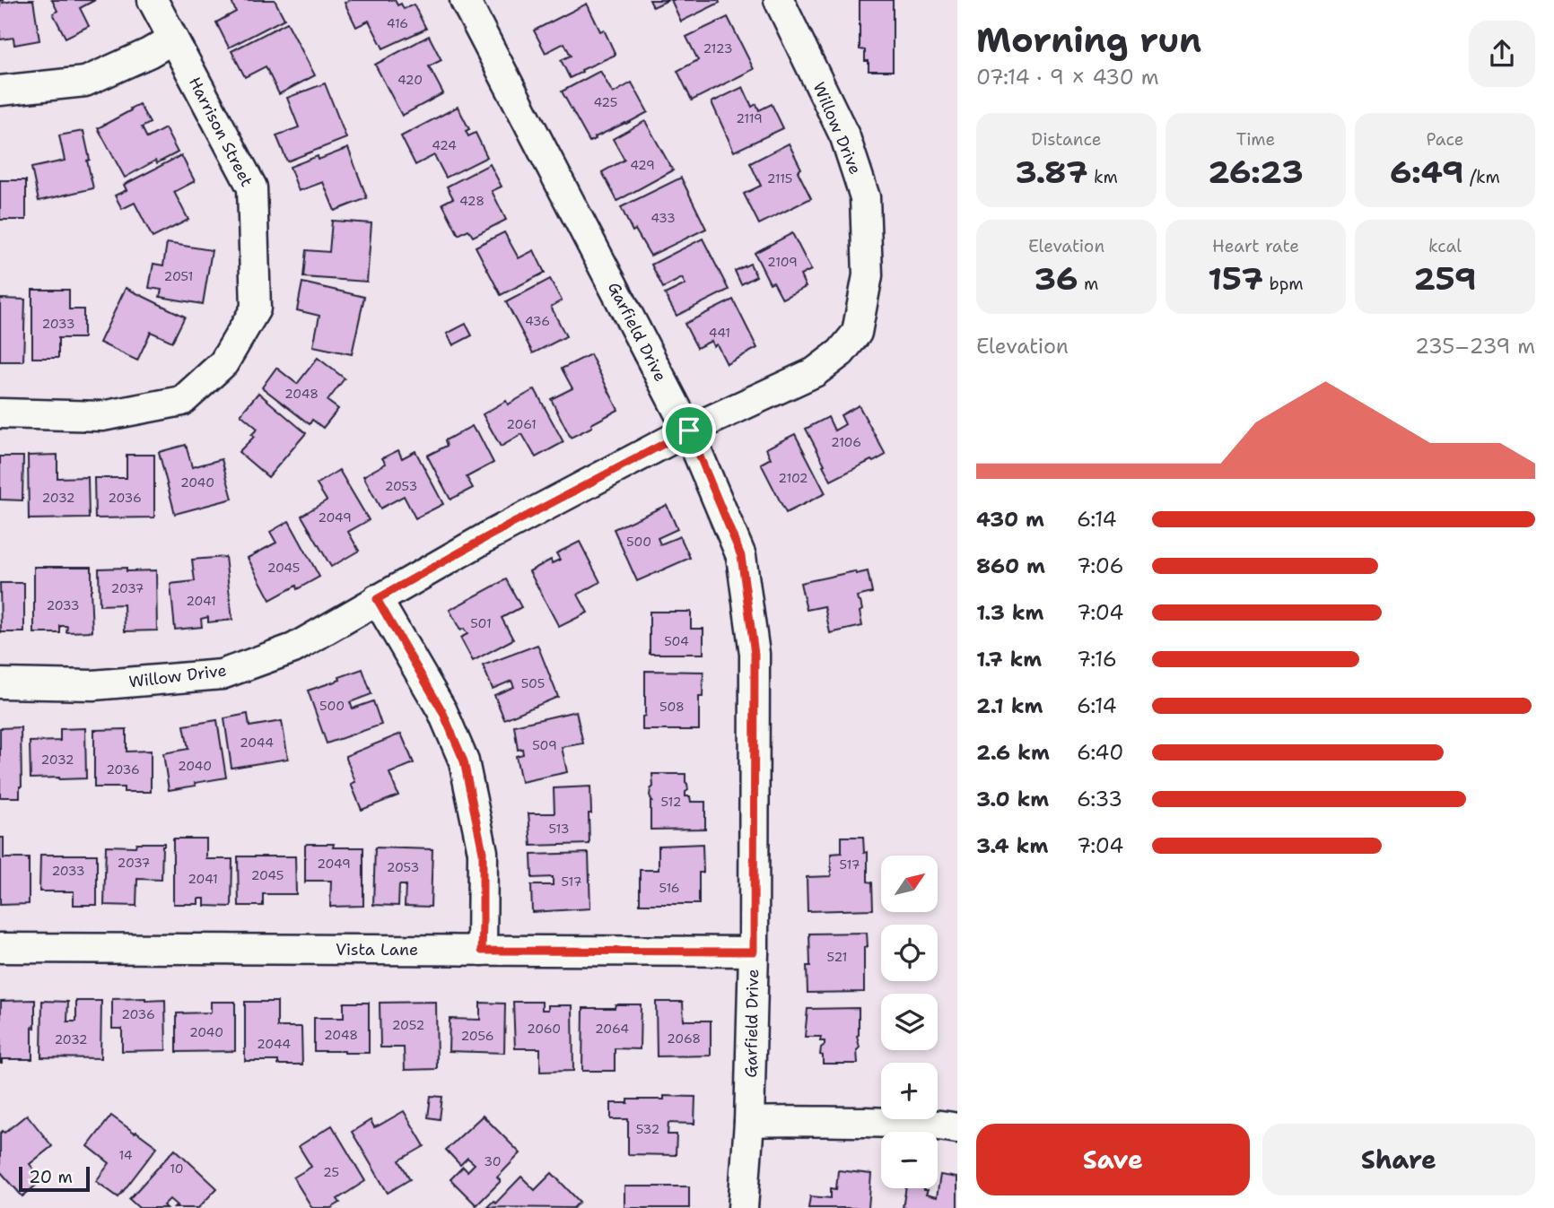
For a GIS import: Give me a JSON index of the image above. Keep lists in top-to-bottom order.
{
  "streets": {
    "street": [
      "Willow Drive",
      "Harrison Street",
      "Garfield Drive",
      "Vista Lane"
    ]
  },
  "crossings": [
    ["Willow Drive", "Garfield Drive"],
    ["Garfield Drive", "Vista Lane"]
  ],
  "house_numbers": [
    "416",
    "2123",
    "420",
    "425",
    "2119",
    "424",
    "429",
    "2115",
    "428",
    "433",
    "2109",
    "2051",
    "436",
    "2033",
    "441",
    "2048",
    "2061",
    "2106",
    "2102",
    "2040",
    "2053",
    "2032",
    "2036",
    "2049",
    "500",
    "2045",
    "2037",
    "2041",
    "2033",
    "501",
    "504",
    "505",
    "500",
    "508",
    "2044",
    "509",
    "2032",
    "2040",
    "2036",
    "512",
    "513",
    "2037",
    "2049",
    "517",
    "2053",
    "2033",
    "2045",
    "2041",
    "517",
    "516",
    "521",
    "2036",
    "2052",
    "2060",
    "2064",
    "2040",
    "2048",
    "2056",
    "2068",
    "2032",
    "2044",
    "532",
    "14",
    "30",
    "10",
    "25"
  ],
  "scale_bar": "20 m",
  "north": "top right",
  "page": {
    "heading": ["Morning run", "07:14 · 9 × 430 m"],
    "stats": [
      ["Distance", "3.87 km"],
      ["Time", "26:23"],
      ["Pace", "6:49 /km"],
      ["Elevation", "36 m"],
      ["Heart rate", "157 bpm"],
      ["kcal", "259"]
    ],
    "chart": ["Elevation", "235–239 m"],
    "list": [
      {
        "name": "430 m",
        "note": "6:14"
      },
      {
        "name": "860 m",
        "note": "7:06"
      },
      {
        "name": "1.3 km",
        "note": "7:04"
      },
      {
        "name": "1.7 km",
        "note": "7:16"
      },
      {
        "name": "2.1 km",
        "note": "6:14"
      },
      {
        "name": "2.6 km",
        "note": "6:40"
      },
      {
        "name": "3.0 km",
        "note": "6:33"
      },
      {
        "name": "3.4 km",
        "note": "7:04"
      }
    ],
    "map_buttons": ["+", "−"],
    "buttons": ["Save", "Share"],
    "scale": "20 m"
  }
}
